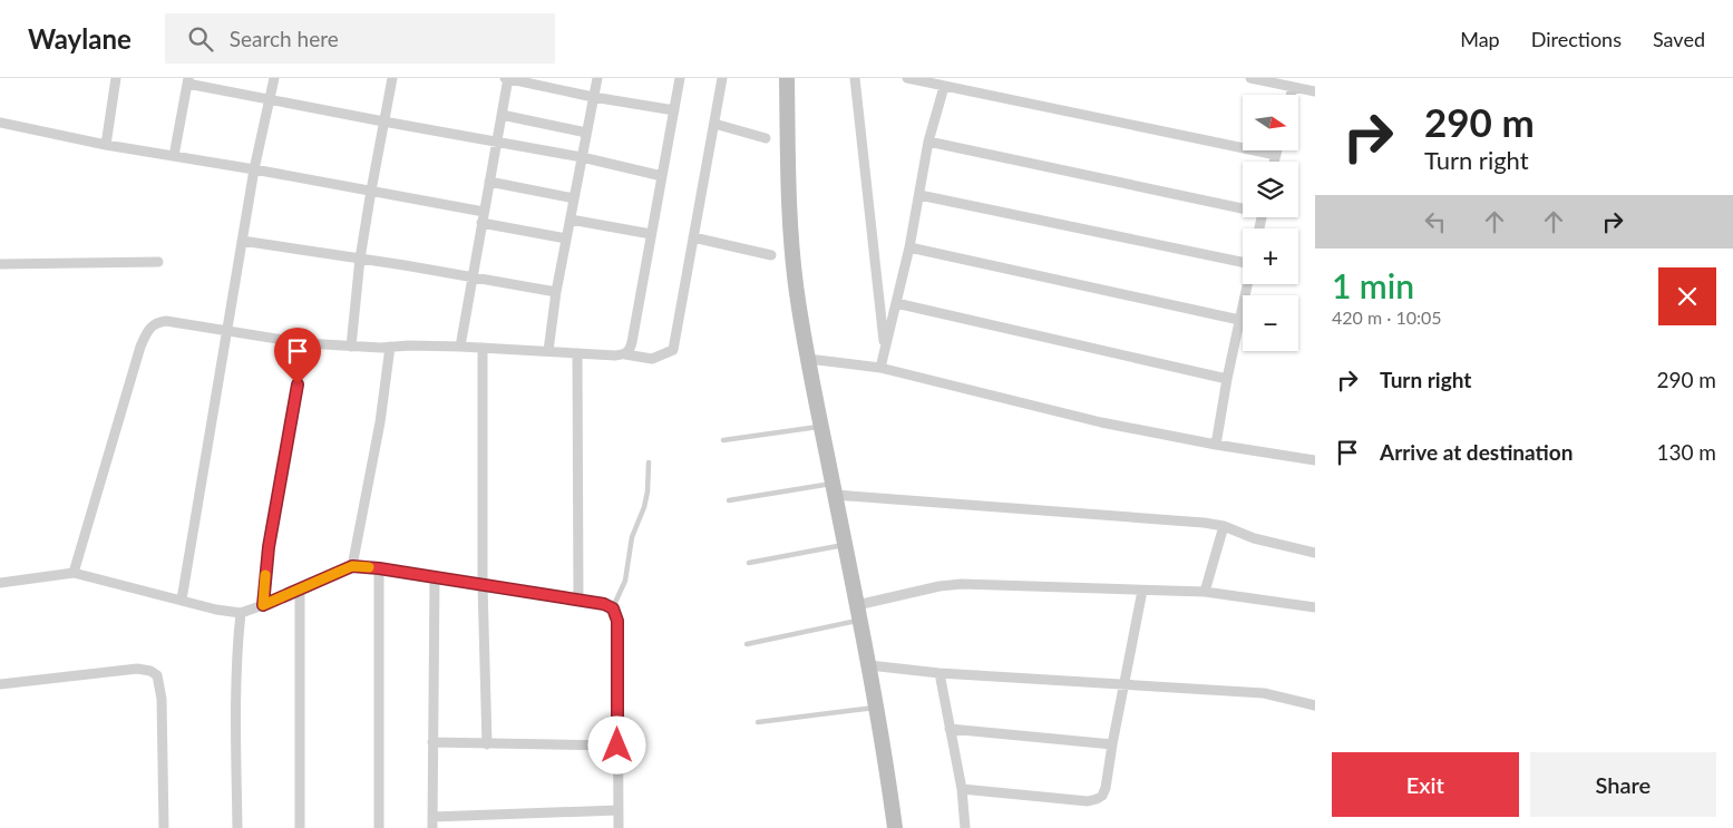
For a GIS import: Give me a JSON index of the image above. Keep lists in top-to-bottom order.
{
  "north": "right",
  "page": {
    "header": "Waylane",
    "search": "Search here",
    "nav": ["Map", "Directions", "Saved"],
    "turn": ["290 m", "Turn right"],
    "map_buttons": ["+", "−"],
    "heading": ["1 min", "420 m · 10:05"],
    "list": [
      {
        "name": "Turn right",
        "value": "290 m"
      },
      {
        "name": "Arrive at destination",
        "value": "130 m"
      }
    ],
    "buttons": ["Exit", "Share"]
  }
}
